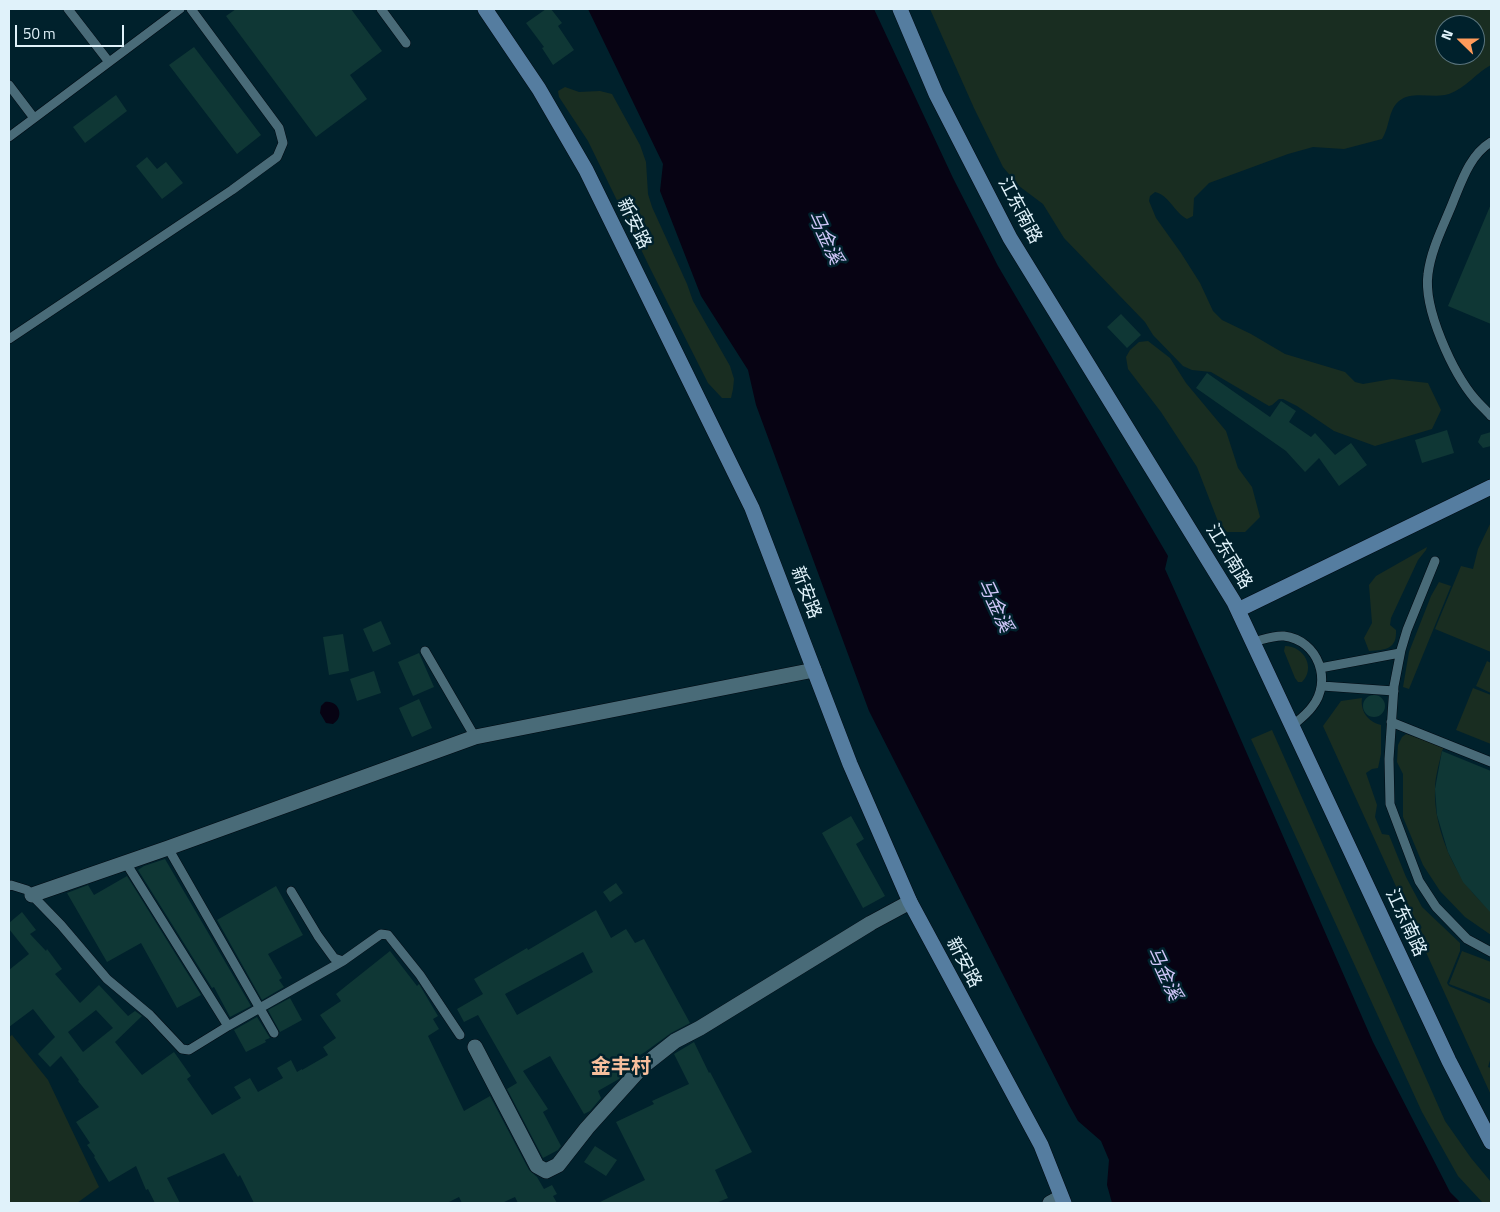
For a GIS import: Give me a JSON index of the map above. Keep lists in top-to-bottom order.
{
  "streets": {
    "street": ["江东南路", "新安路"]
  },
  "districts": ["金丰村"],
  "water": ["马金溪"],
  "scale_bar": "50 m",
  "north": "left"
}
